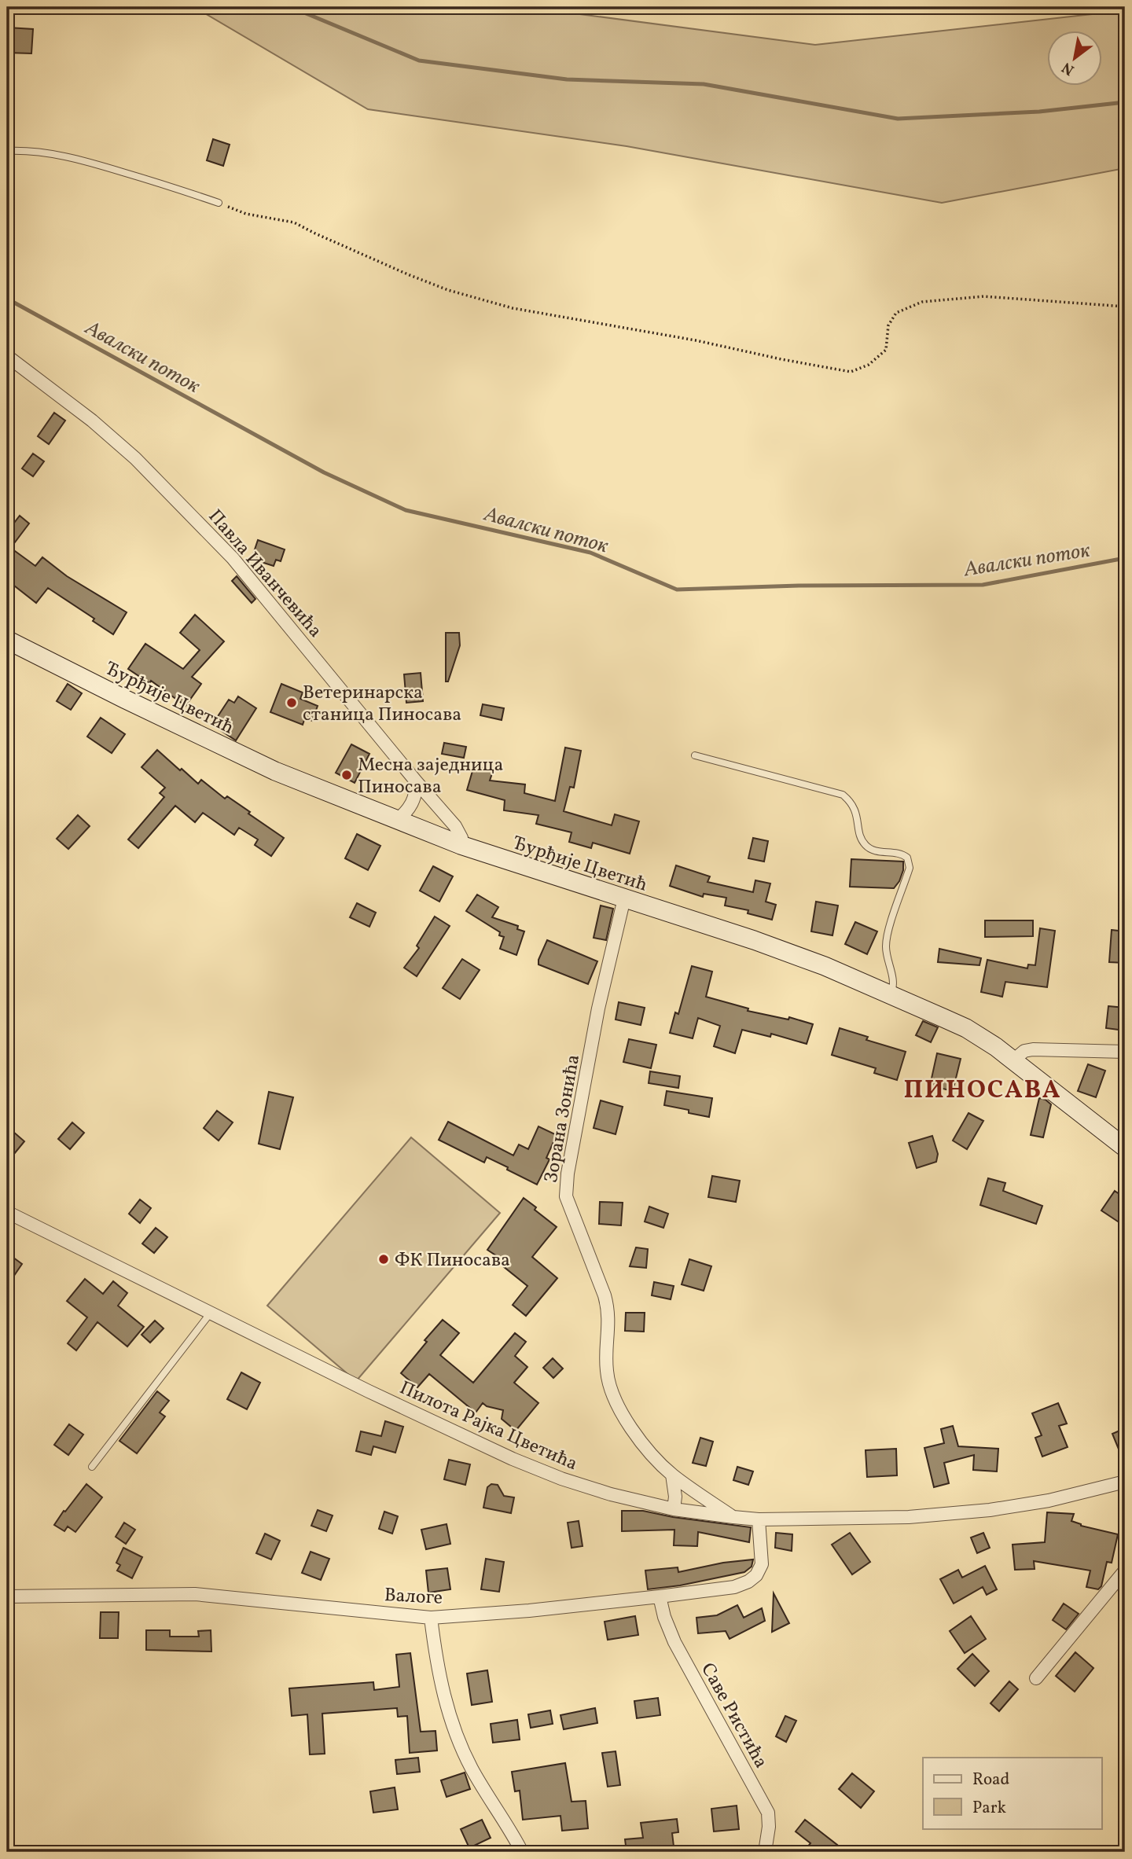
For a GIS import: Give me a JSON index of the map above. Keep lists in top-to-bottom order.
{
  "streets": {
    "street": [
      "Павла Иванчевића",
      "Ђурђије Цветић",
      "Зорана Зонића",
      "Пилота Рајка Цветића",
      "Валоге",
      "Саве Ристића"
    ]
  },
  "crossings": [
    ["Павла Иванчевића", "Ђурђије Цветић"],
    ["Ђурђије Цветић", "Зорана Зонића"],
    ["Зорана Зонића", "Пилота Рајка Цветића"],
    ["Пилота Рајка Цветића", "Валоге"],
    ["Валоге", "Саве Ристића"]
  ],
  "districts": ["ПИНОСАВА"],
  "water": ["Авалски поток"],
  "places": ["Ветеринарска станица Пиносава", "Месна заједница Пиносава", "ФК Пиносава"],
  "legend": ["Road", "Park"],
  "north": "bottom left"
}
